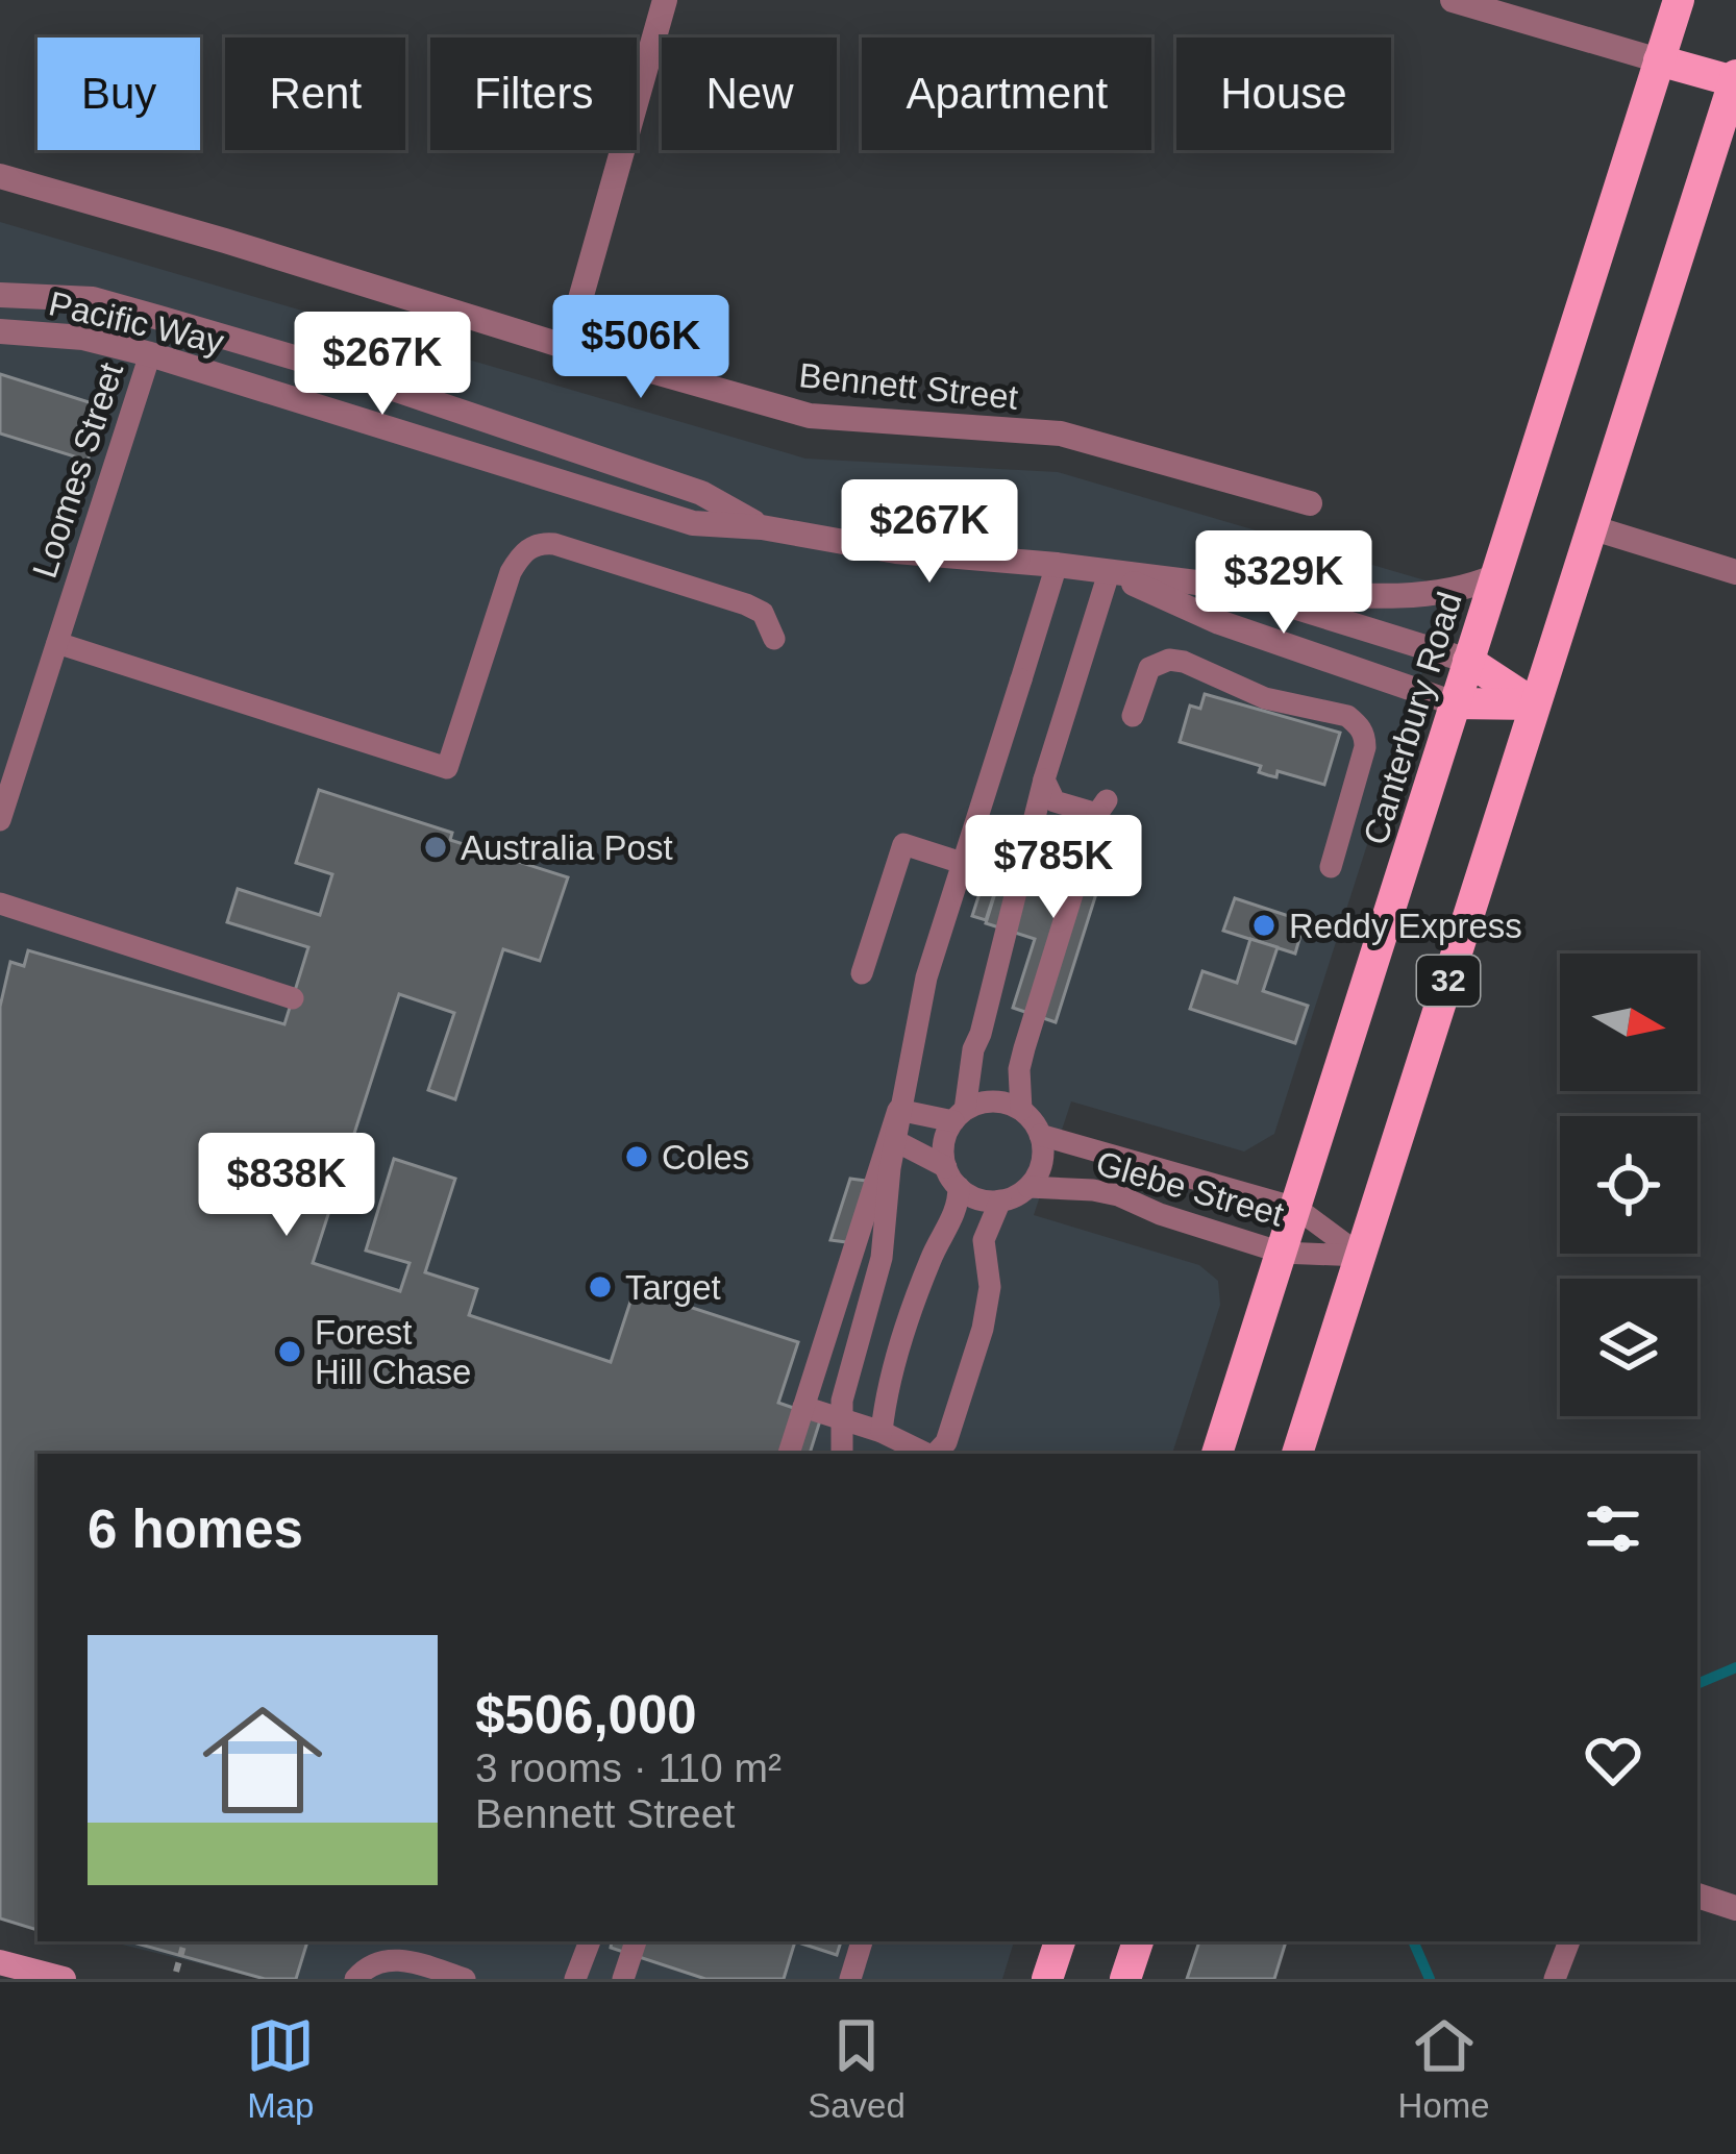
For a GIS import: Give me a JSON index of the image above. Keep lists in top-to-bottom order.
{
  "streets": {
    "main road": ["Canterbury Road", "32"],
    "street": ["Pacific Way", "Bennett Street"],
    "lane": ["Loomes Street", "Glebe Street"]
  },
  "crossings": [
    ["Pacific Way", "Loomes Street"],
    ["Pacific Way", "Canterbury Road"],
    ["Canterbury Road", "Glebe Street"],
    ["32", "Glebe Street"]
  ],
  "places": [
    "Australia Post",
    "Reddy Express",
    "Coles",
    "Target",
    "Forest Hill Chase"
  ],
  "north": "right",
  "page": {
    "chip": [
      "Buy",
      "Rent",
      "Filters",
      "New",
      "Apartment",
      "House"
    ],
    "price": [
      "$506K",
      "$267K",
      "$267K",
      "$329K",
      "$785K",
      "$838K"
    ],
    "heading": "6 homes",
    "list": [
      {
        "name": "$506,000",
        "note": "3 rooms · 110 m² · Bennett Street"
      }
    ],
    "tabs": ["Map", "Saved", "Home"]
  }
}
